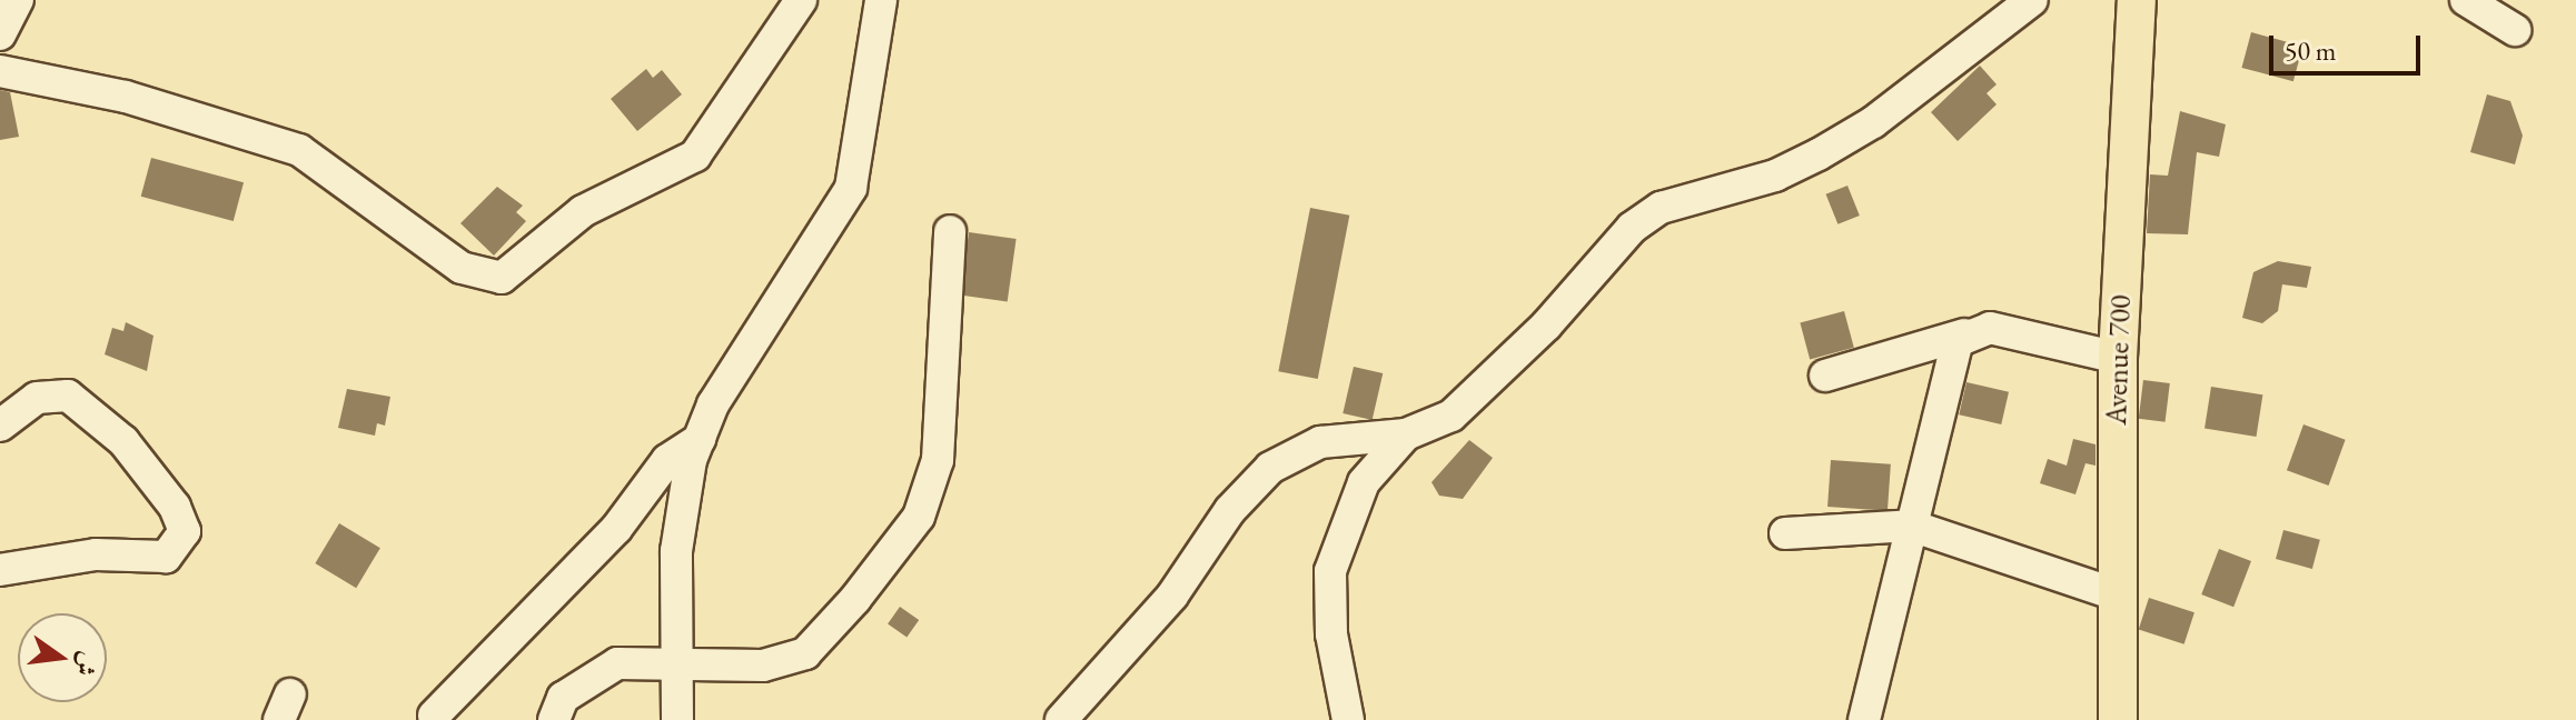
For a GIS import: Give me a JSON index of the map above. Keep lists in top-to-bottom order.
{
  "streets": {
    "main road": ["Avenue 700"]
  },
  "scale_bar": "50 m",
  "north": "right"
}
